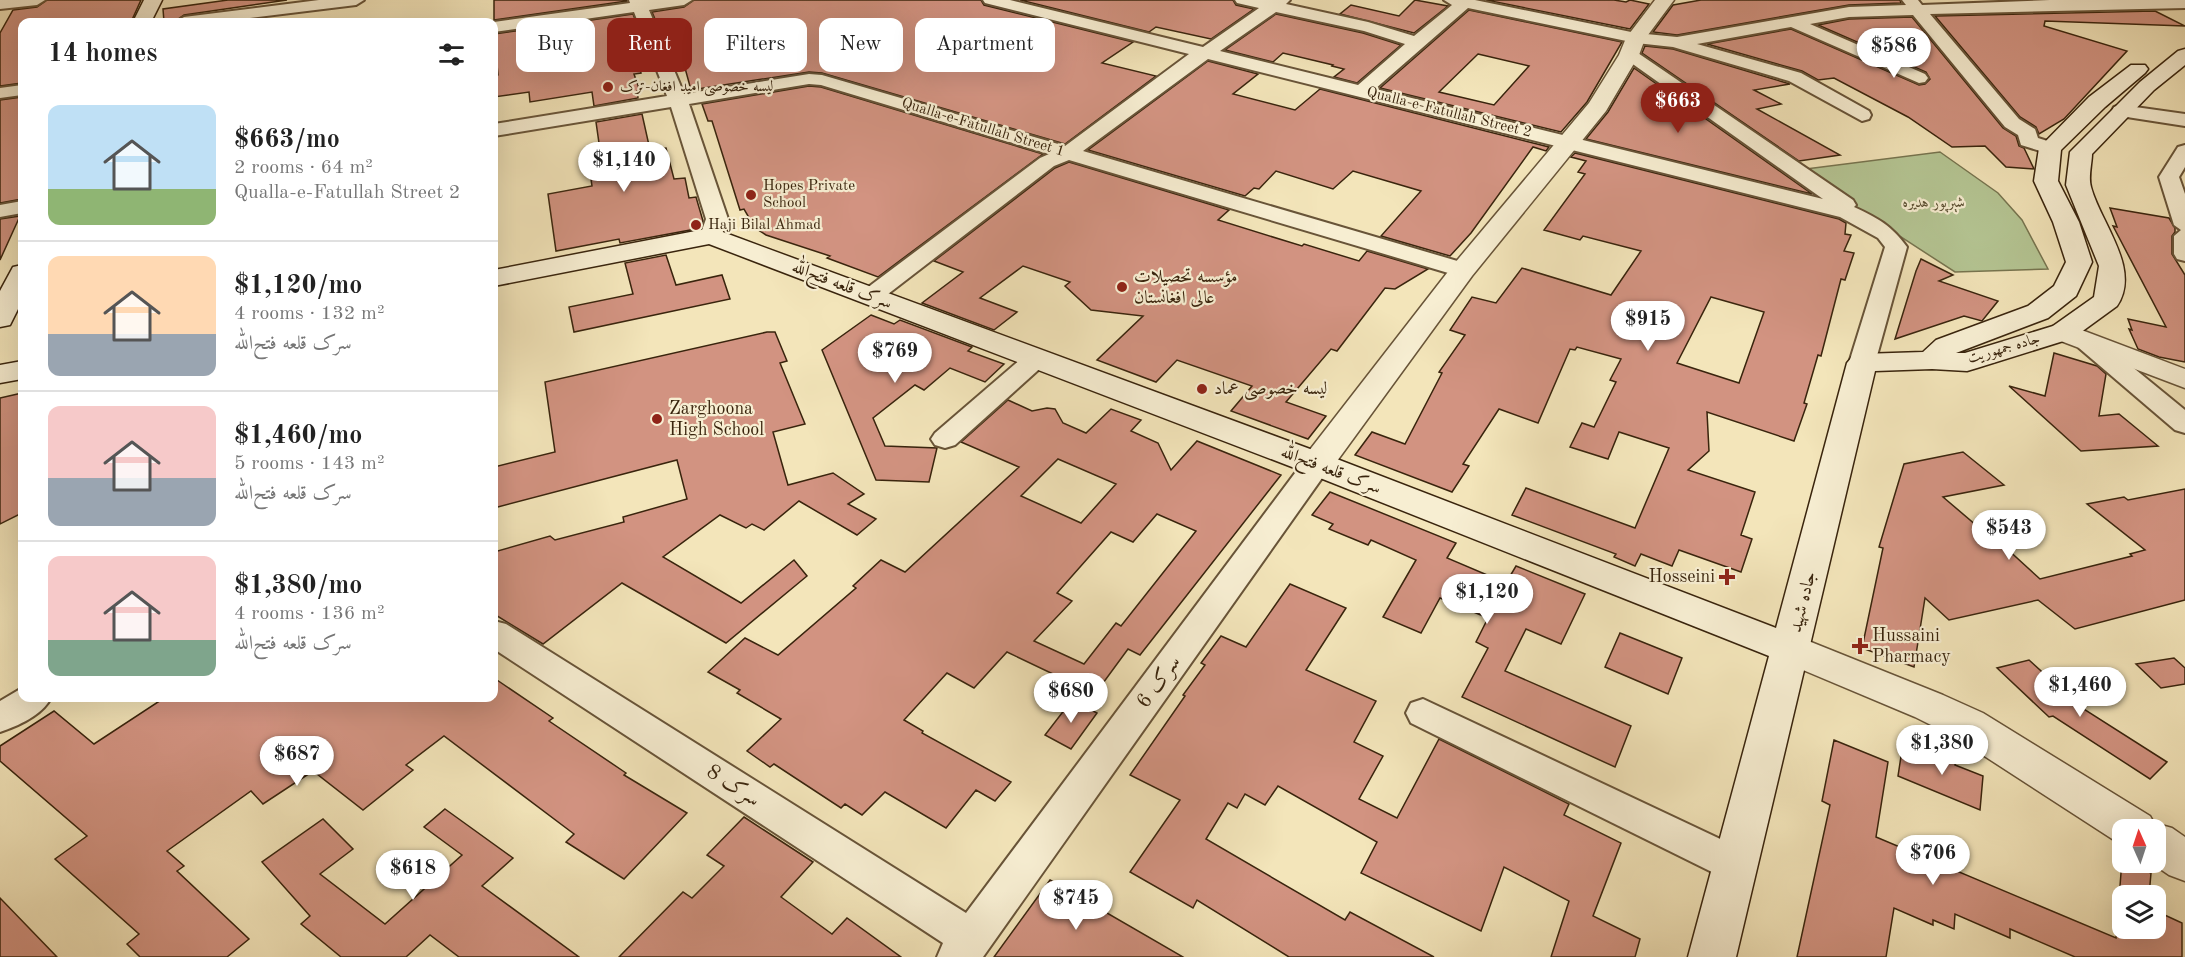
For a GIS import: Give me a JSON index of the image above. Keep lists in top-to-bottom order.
{
  "streets": {
    "main road": ["سرک قلعه فتح‌الله", "جاده جمهوریت", "جاده شهید"],
    "street": [
      "Qualla-e-Fatullah Street 2",
      "Qualla-e-Fatullah Street 1",
      "سرک 6",
      "سرک 8"
    ]
  },
  "crossings": [
    ["Qualla-e-Fatullah Street 2", "جاده شهید"],
    ["سرک قلعه فتح‌الله", "جاده شهید"],
    ["سرک قلعه فتح‌الله", "سرک 6"],
    ["سرک 6", "سرک 8"]
  ],
  "parks": ["شېرپور هديره"],
  "places": {
    "other": [
      "لیسه خصوصی امید افغان-ترک",
      "Hopes Private School",
      "Haji Bilal Ahmad",
      "مؤسسه تحصیلات عالی افغانستان",
      "لیسه خصوصی عماد",
      "Zarghoona High School"
    ],
    "health": ["Hosseini", "Hussaini Pharmacy"]
  },
  "north": "top",
  "page": {
    "chip": [
      "Buy",
      "Rent",
      "Filters",
      "New",
      "Apartment"
    ],
    "heading": "14 homes",
    "price": [
      "$586",
      "$663",
      "$1,140",
      "$915",
      "$769",
      "$543",
      "$1,120",
      "$1,460",
      "$680",
      "$1,380",
      "$687",
      "$706",
      "$618",
      "$745"
    ],
    "list": [
      {
        "name": "$663/mo",
        "note": "2 rooms · 64 m² · Qualla-e-Fatullah Street 2"
      },
      {
        "name": "$1,120/mo",
        "note": "4 rooms · 132 m² · سرک قلعه فتح‌الله"
      },
      {
        "name": "$1,460/mo",
        "note": "5 rooms · 143 m² · سرک قلعه فتح‌الله"
      },
      {
        "name": "$1,380/mo",
        "note": "4 rooms · 136 m² · سرک قلعه فتح‌الله"
      }
    ]
  }
}
